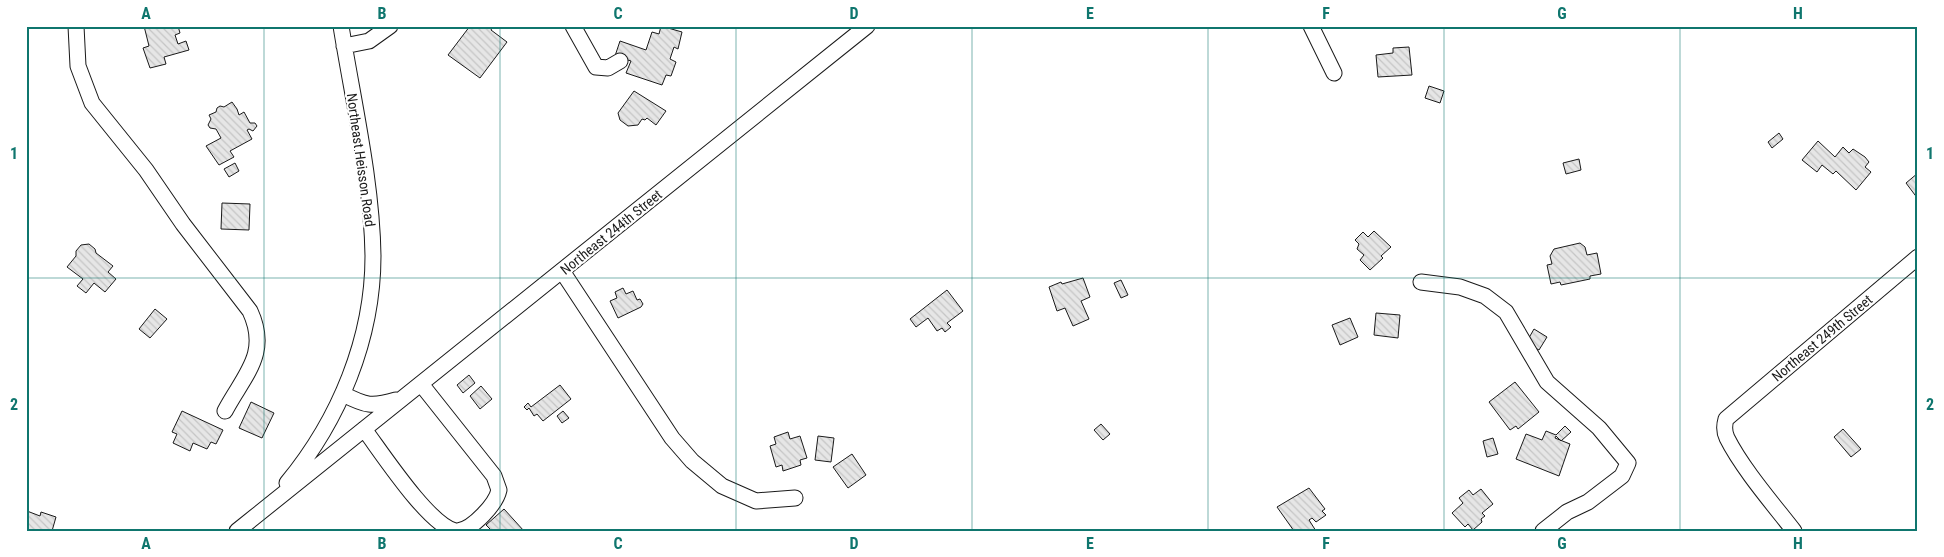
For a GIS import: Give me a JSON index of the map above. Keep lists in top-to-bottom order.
{
  "streets": {
    "street": ["Northeast Heisson Road", "Northeast 244th Street", "Northeast 249th Street"]
  },
  "crossings": [
    ["Northeast Heisson Road", "Northeast 244th Street"]
  ],
  "grid": {
    "columns": [
      "A",
      "B",
      "C",
      "D",
      "E",
      "F",
      "G",
      "H"
    ],
    "rows": ["1", "2"]
  }
}
